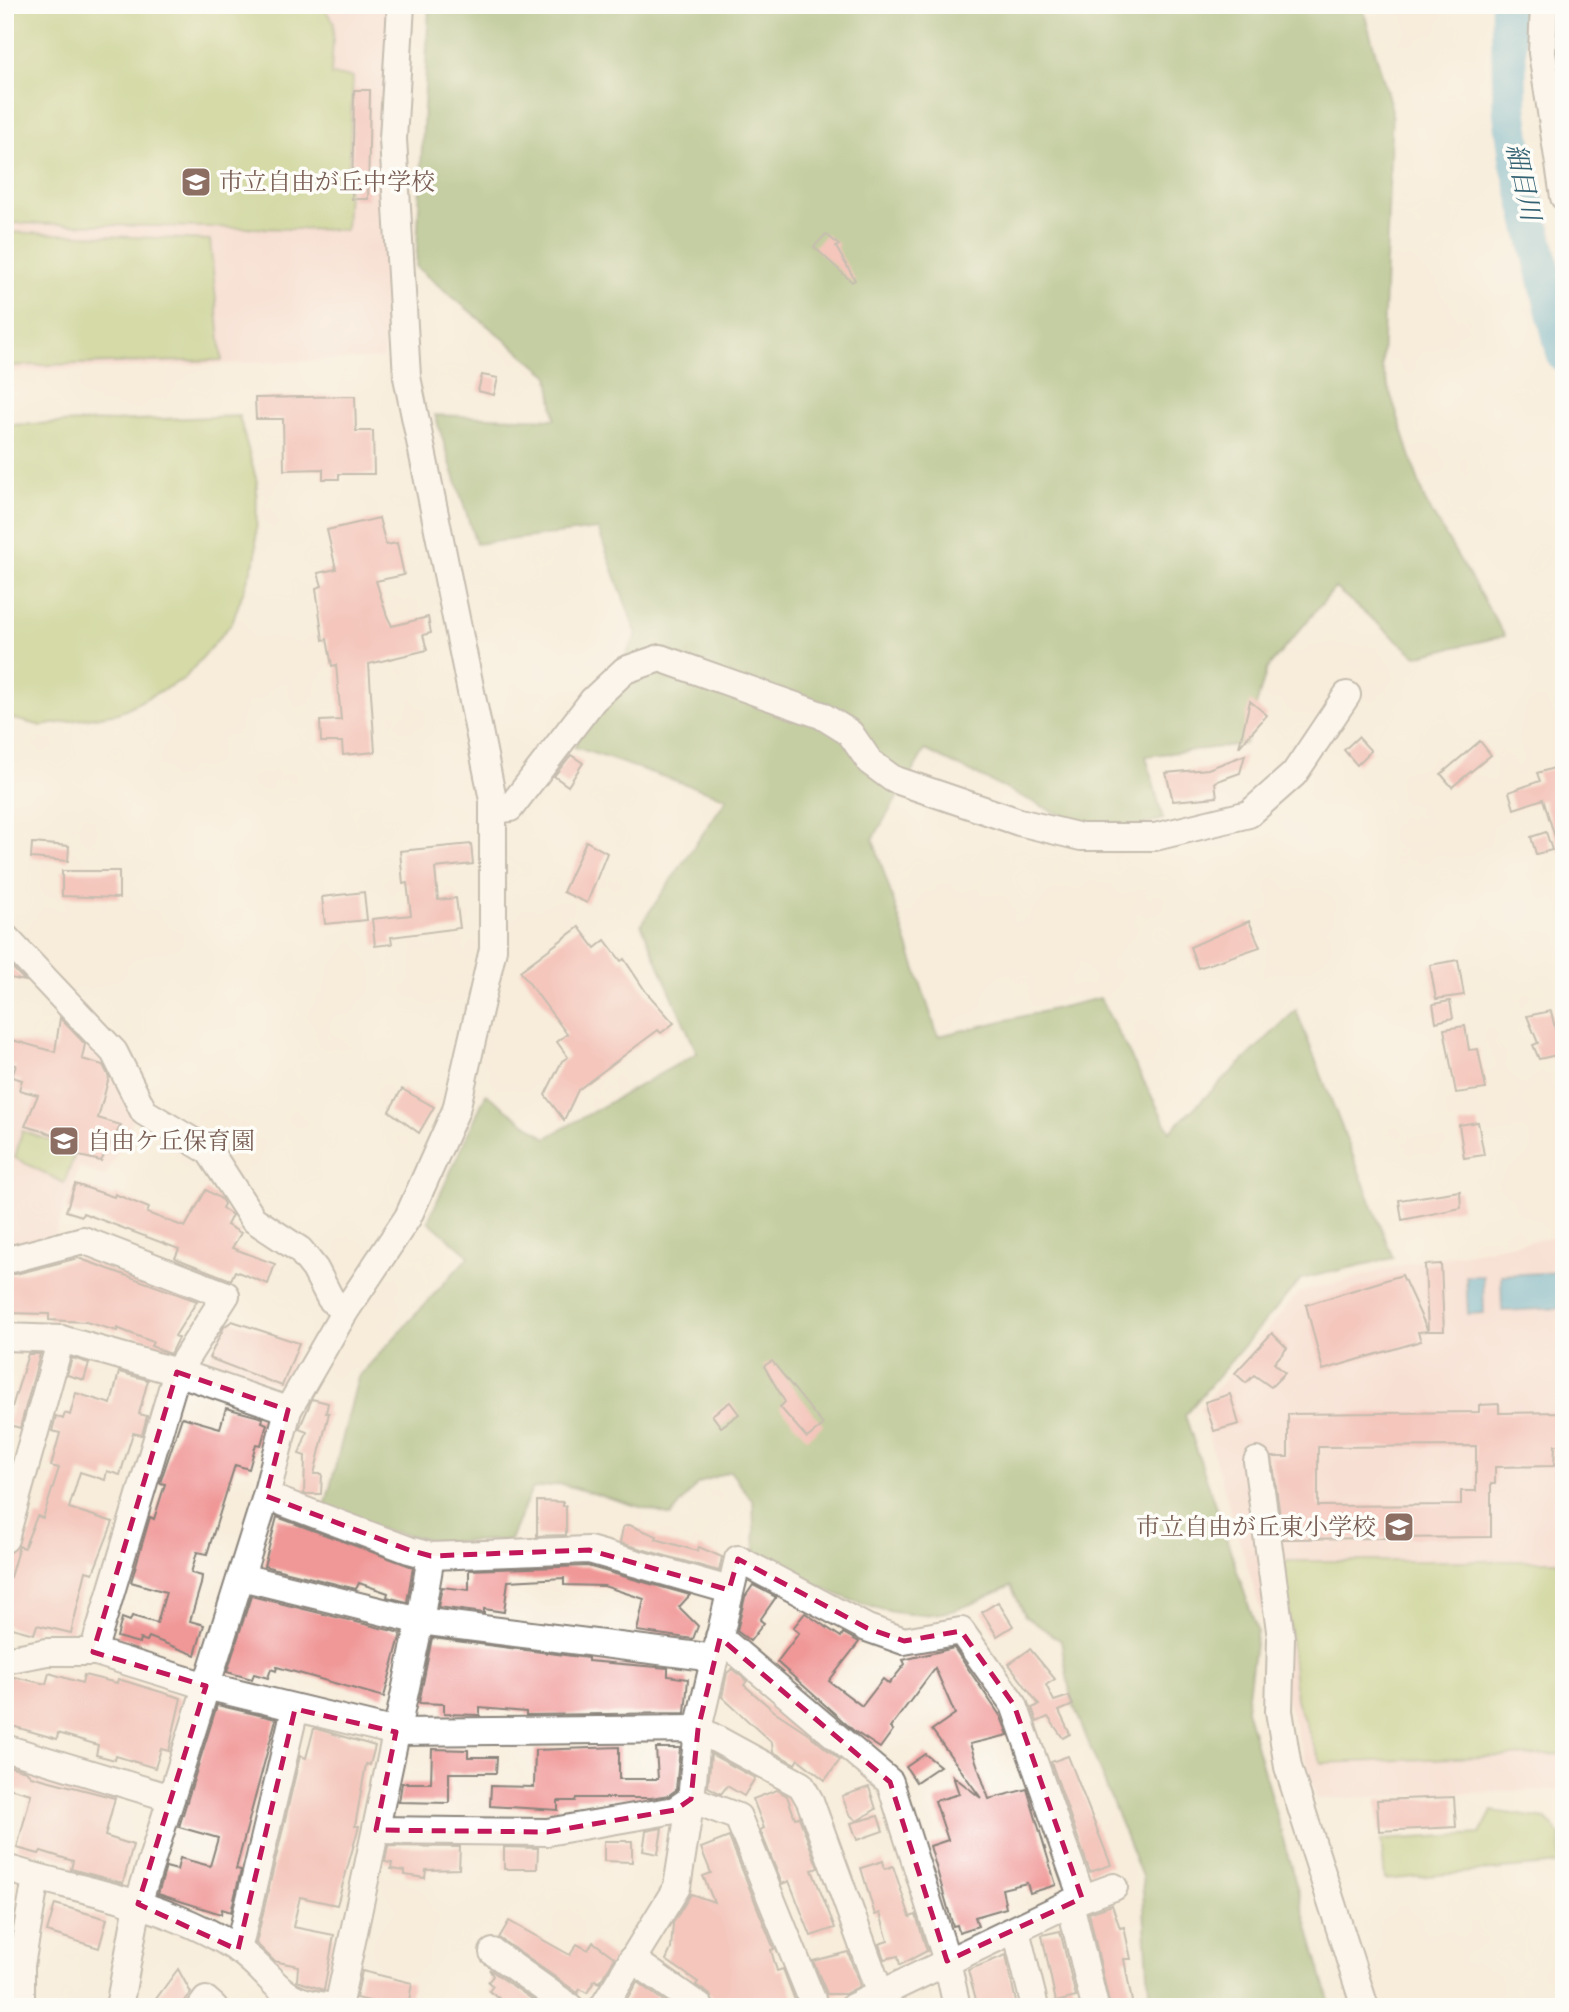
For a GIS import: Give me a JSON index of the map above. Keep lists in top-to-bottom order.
{
  "water": ["細目川"],
  "places": {
    "school or university": ["市立自由が丘中学校", "自由ケ丘保育園", "市立自由が丘東小学校"]
  }
}
